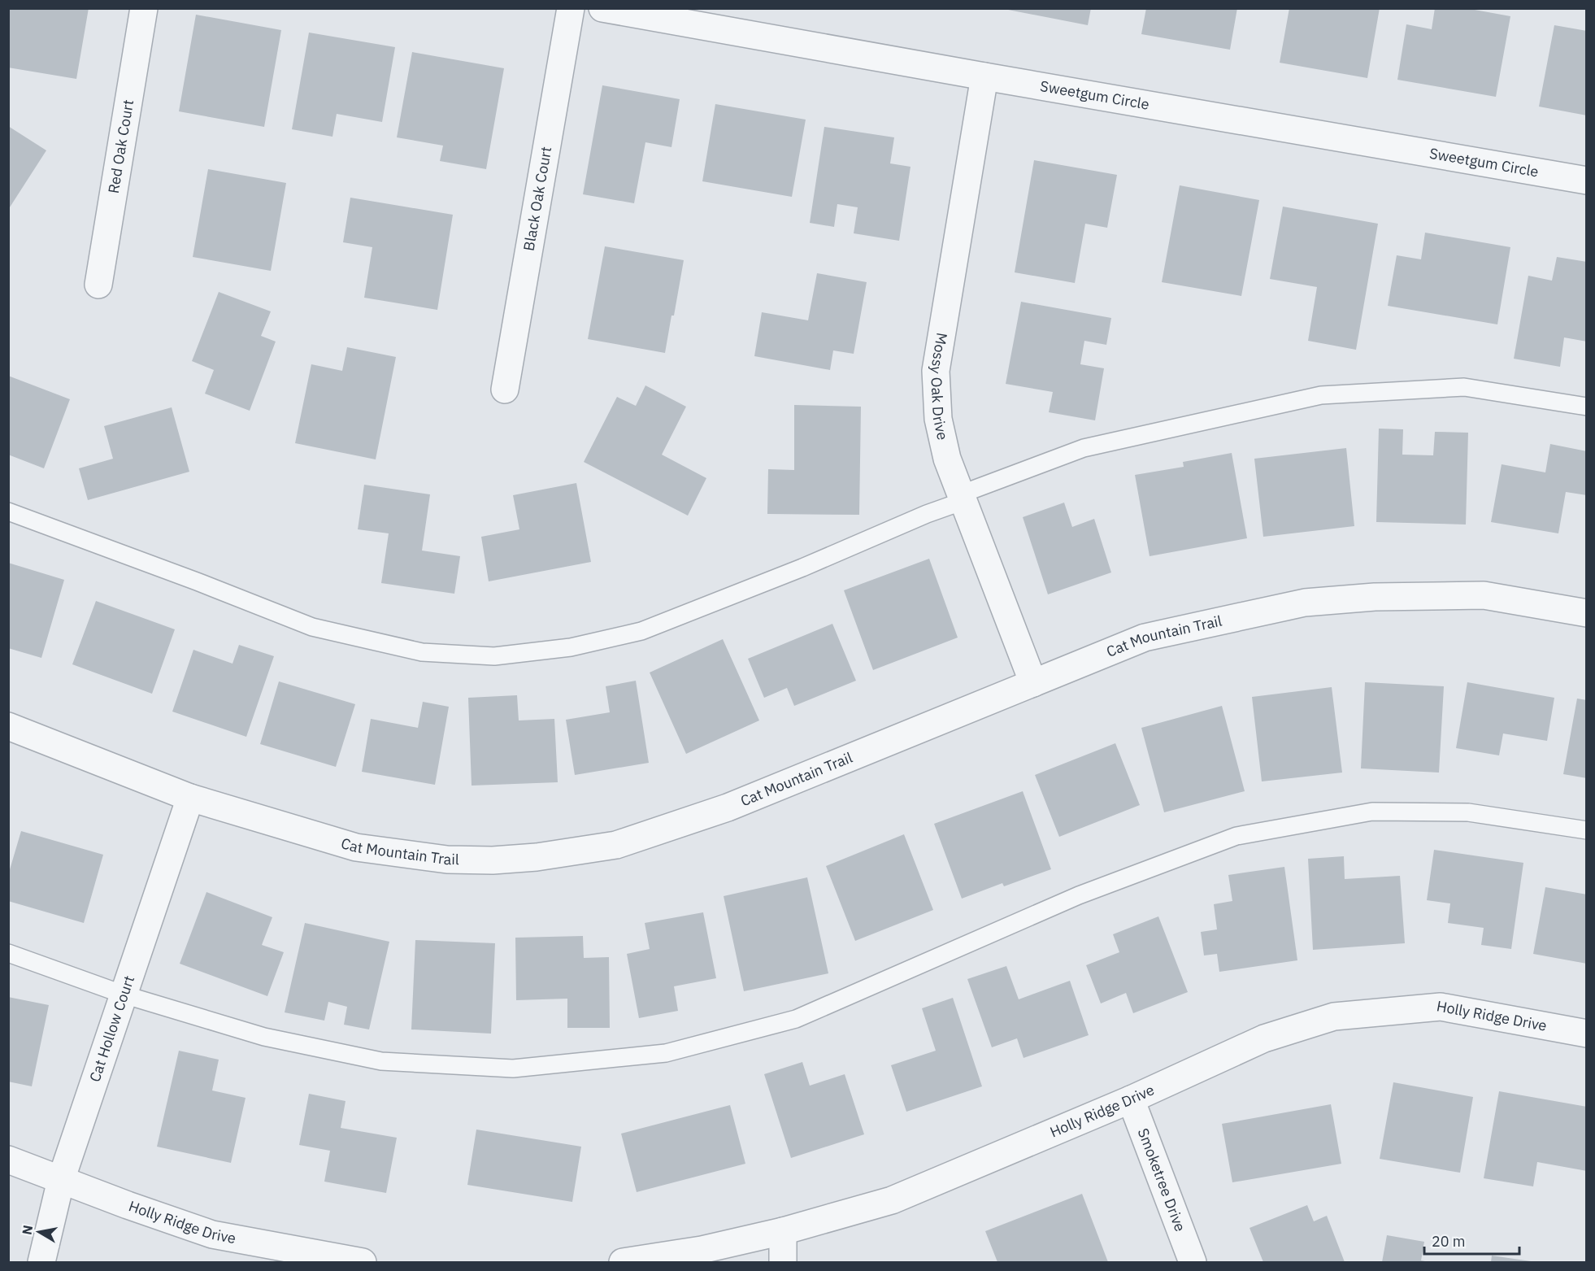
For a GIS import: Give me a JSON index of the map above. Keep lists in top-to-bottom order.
{
  "streets": {
    "street": [
      "Sweetgum Circle",
      "Red Oak Court",
      "Black Oak Court",
      "Mossy Oak Drive",
      "Cat Mountain Trail",
      "Holly Ridge Drive",
      "Cat Hollow Court",
      "Smoketree Drive"
    ]
  },
  "crossings": [
    ["Sweetgum Circle", "Mossy Oak Drive"],
    ["Mossy Oak Drive", "Cat Mountain Trail"],
    ["Cat Mountain Trail", "Cat Hollow Court"],
    ["Holly Ridge Drive", "Cat Hollow Court"],
    ["Holly Ridge Drive", "Smoketree Drive"]
  ],
  "scale_bar": "20 m",
  "north": "left"
}
